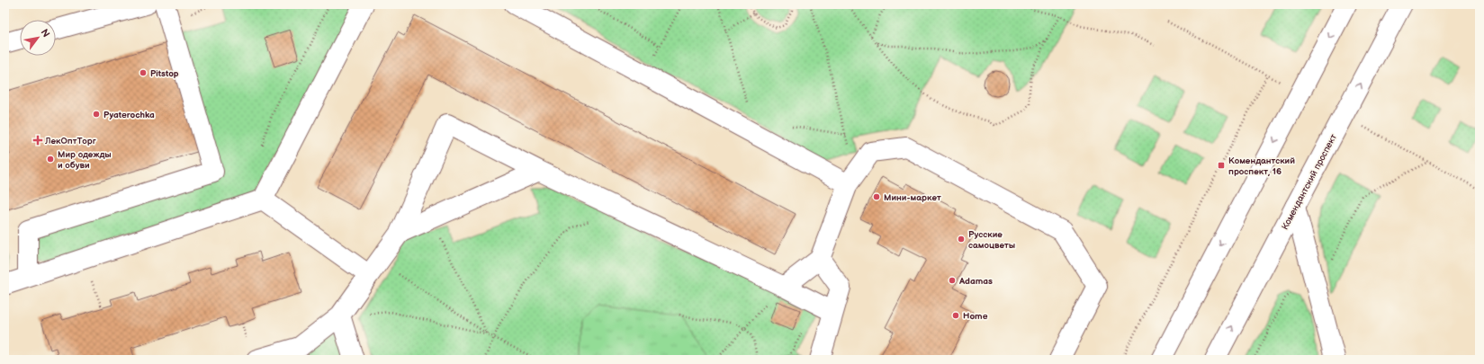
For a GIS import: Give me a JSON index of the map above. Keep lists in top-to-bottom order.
{
  "streets": {
    "main road": ["Комендантский проспект"]
  },
  "places": {
    "other": [
      "Pitstop",
      "Pyaterochka",
      "Мир одежды и обуви",
      "Мини-маркет",
      "Русские самоцветы",
      "Adamas",
      "Home"
    ],
    "health": ["ЛекОптТорг"],
    "transit": ["Комендантский проспект, 16"]
  },
  "north": "top right"
}
